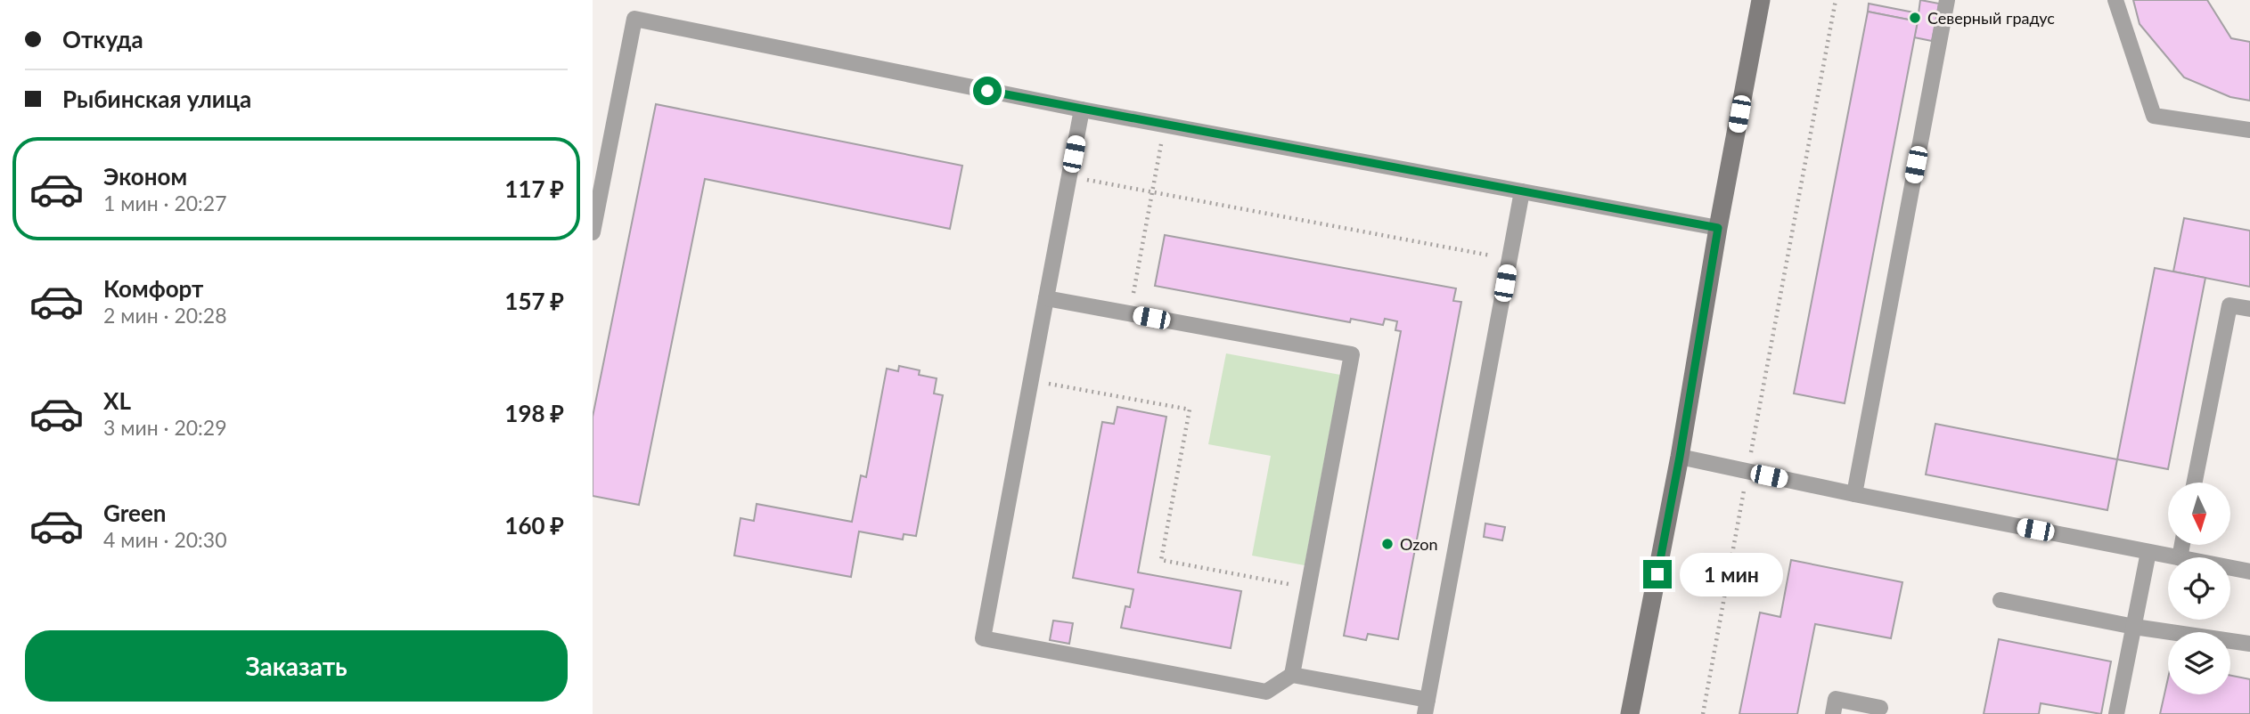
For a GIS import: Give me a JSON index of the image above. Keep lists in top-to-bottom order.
{
  "places": ["Северный градус", "Ozon"],
  "north": "bottom",
  "page": {
    "banner": ["Откуда", "Рыбинская улица"],
    "list": [
      {
        "name": "Эконом",
        "note": "1 мин · 20:27",
        "value": "117 ₽"
      },
      {
        "name": "Комфорт",
        "note": "2 мин · 20:28",
        "value": "157 ₽"
      },
      {
        "name": "XL",
        "note": "3 мин · 20:29",
        "value": "198 ₽"
      },
      {
        "name": "Green",
        "note": "4 мин · 20:30",
        "value": "160 ₽"
      }
    ],
    "bubble": "1 мин",
    "buttons": "Заказать"
  }
}
